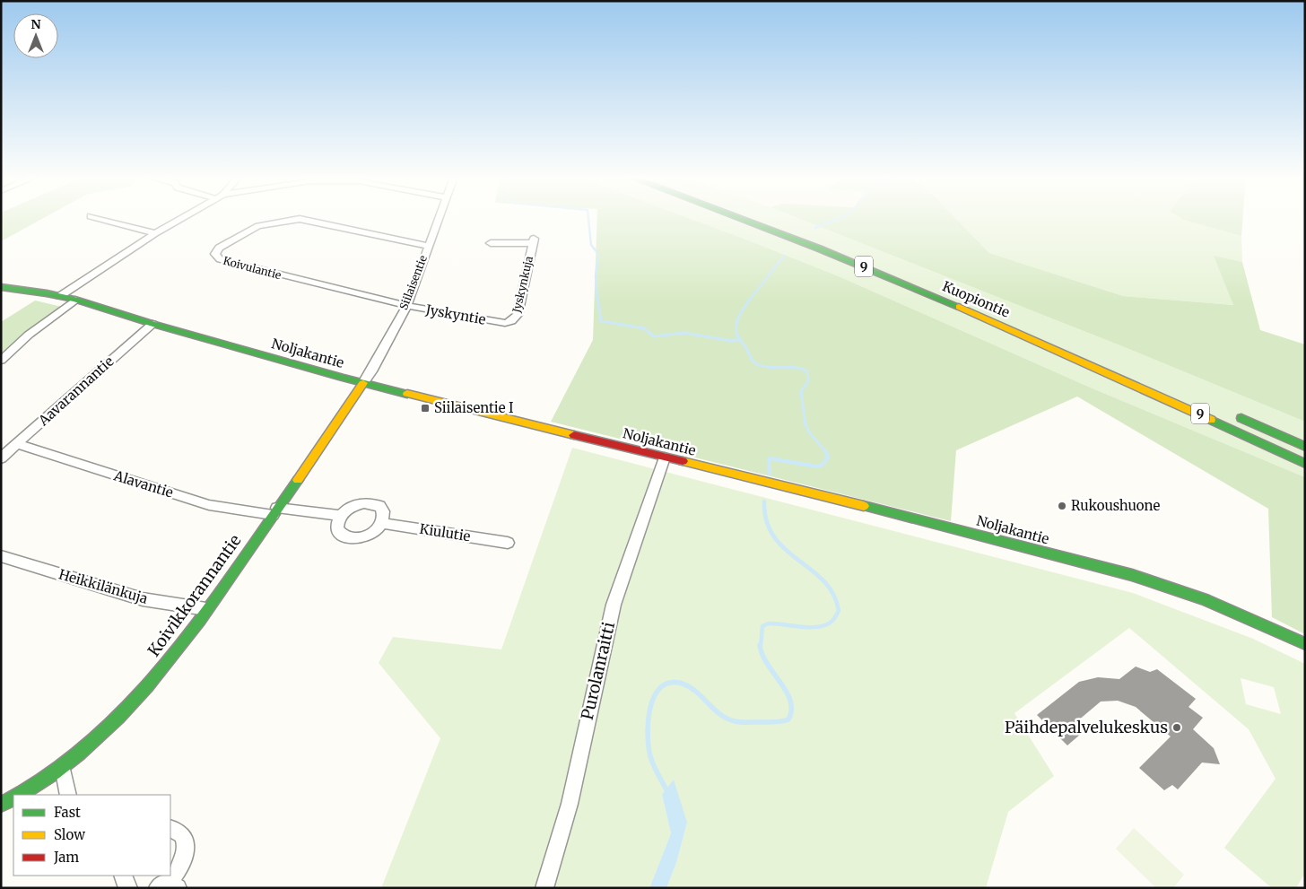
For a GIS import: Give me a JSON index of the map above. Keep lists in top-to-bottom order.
{
  "streets": {
    "main road": [
      "9",
      "Kuopiontie",
      "Noljakantie",
      "Koivikkorannantie"
    ],
    "street": [
      "Koivulantie",
      "Siilaisentie",
      "Jyskynkuja",
      "Jyskyntie",
      "Aavarannantie",
      "Alavantie",
      "Kiulutie",
      "Heikkilänkuja",
      "Purolanraitti"
    ]
  },
  "crossings": [
    ["Koivulantie", "Siilaisentie"],
    ["Koivulantie", "Jyskyntie"],
    ["Siilaisentie", "Jyskyntie"],
    ["Siilaisentie", "Noljakantie"],
    ["Siilaisentie", "Koivikkorannantie"],
    ["Jyskynkuja", "Jyskyntie"],
    ["Noljakantie", "Aavarannantie"],
    ["Noljakantie", "Koivikkorannantie"],
    ["Noljakantie", "Purolanraitti"],
    ["Aavarannantie", "Alavantie"],
    ["Alavantie", "Koivikkorannantie"],
    ["Heikkilänkuja", "Koivikkorannantie"]
  ],
  "places": {
    "transit": ["Siilaisentie I"],
    "other": ["Rukoushuone", "Päihdepalvelukeskus"]
  },
  "legend": ["Fast", "Slow", "Jam"],
  "north": "top"
}
